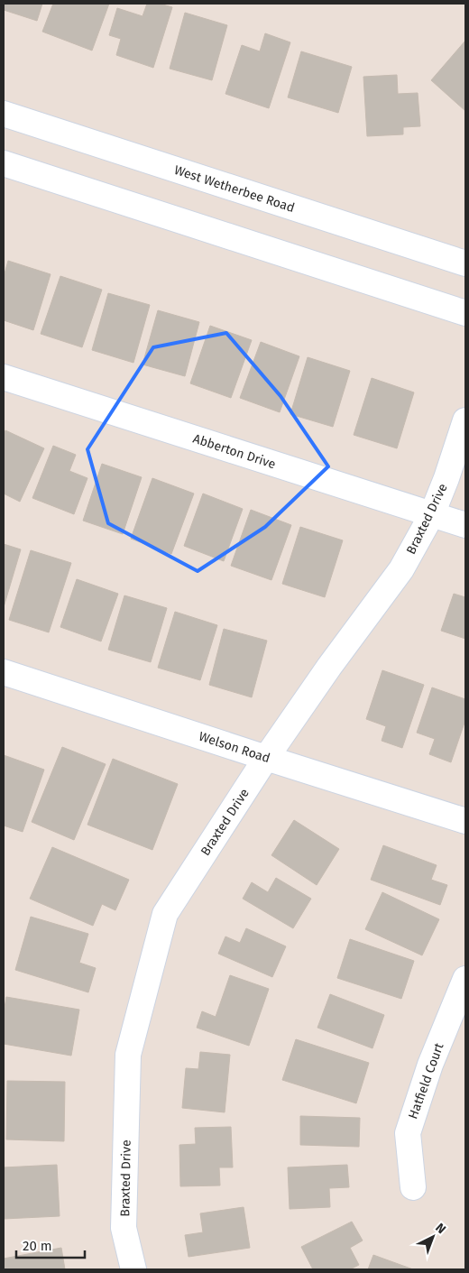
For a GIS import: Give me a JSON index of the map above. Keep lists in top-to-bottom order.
{
  "streets": {
    "street": [
      "West Wetherbee Road",
      "Abberton Drive",
      "Braxted Drive",
      "Welson Road",
      "Hatfield Court"
    ]
  },
  "crossings": [
    ["Abberton Drive", "Braxted Drive"],
    ["Braxted Drive", "Welson Road"]
  ],
  "scale_bar": "20 m",
  "north": "top right"
}
